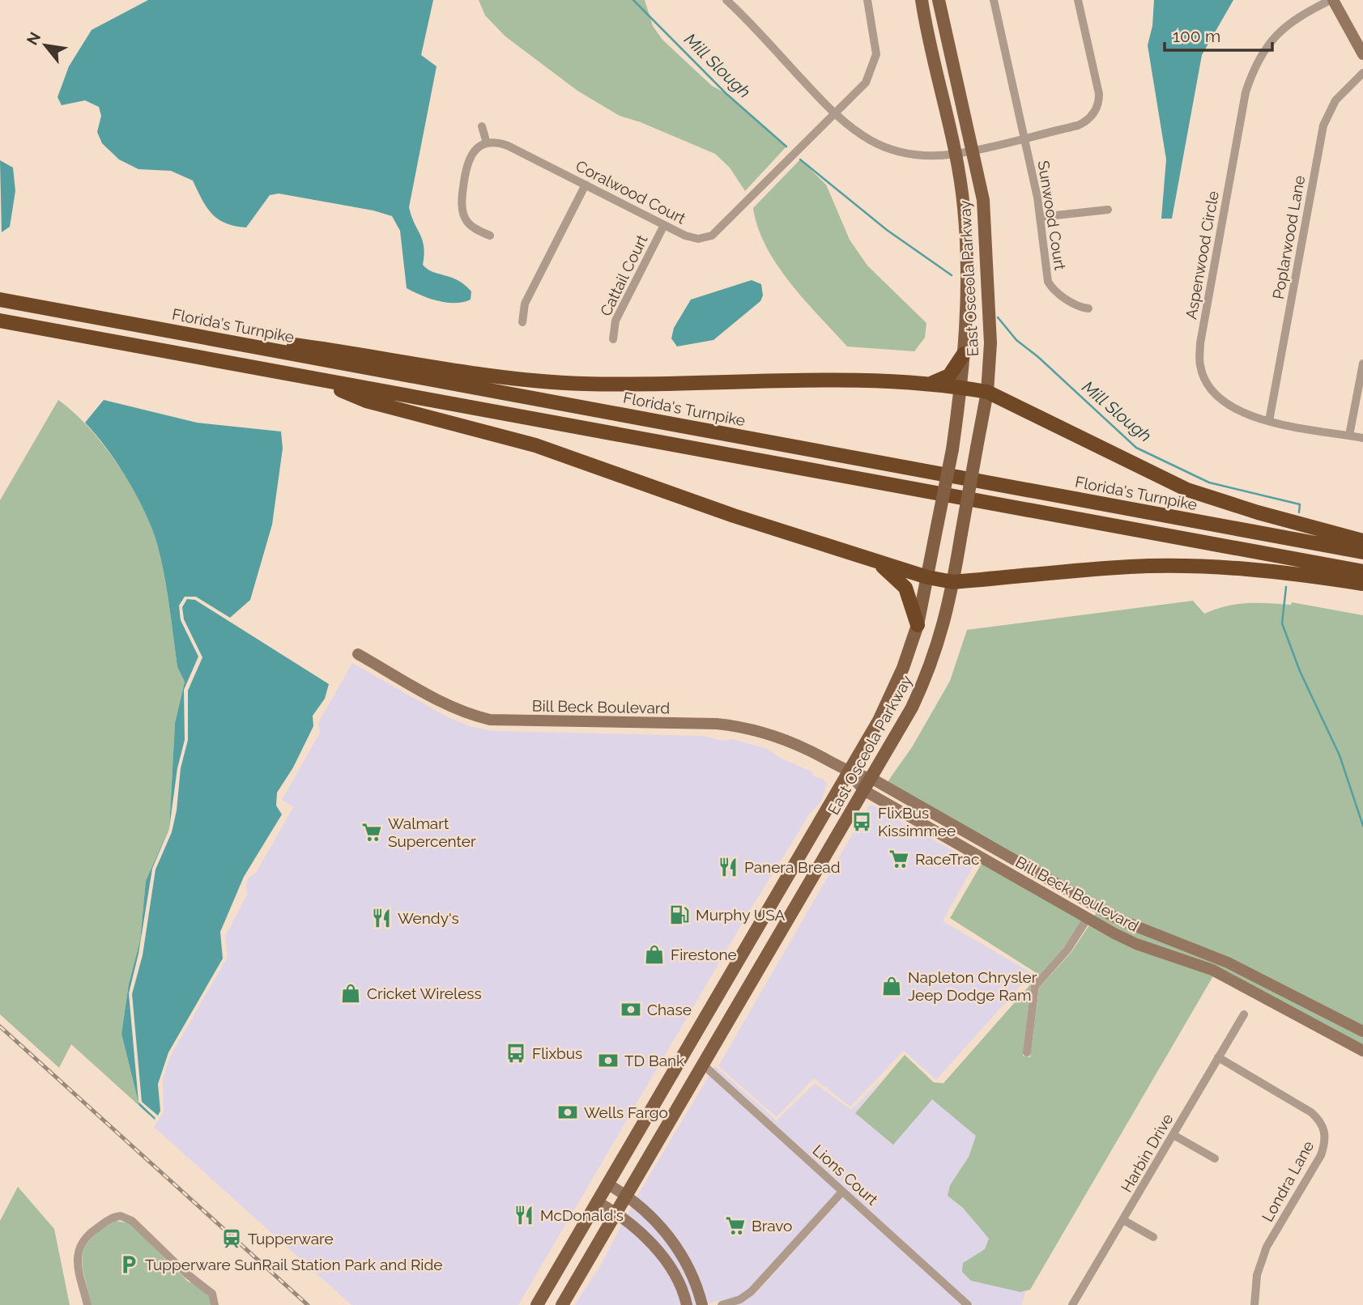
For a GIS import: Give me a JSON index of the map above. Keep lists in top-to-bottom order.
{
  "streets": {
    "highway": ["Florida's Turnpike"],
    "main road": ["East Osceola Parkway"],
    "street": [
      "Coralwood Court",
      "Sunwood Court",
      "Poplarwood Lane",
      "Aspenwood Circle",
      "Cattail Court",
      "Bill Beck Boulevard",
      "Harbin Drive",
      "Lions Court",
      "Londra Lane"
    ]
  },
  "crossings": [
    ["Coralwood Court", "Cattail Court"],
    ["Poplarwood Lane", "Aspenwood Circle"],
    ["East Osceola Parkway", "Bill Beck Boulevard"],
    ["East Osceola Parkway", "Lions Court"],
    ["Harbin Drive", "Londra Lane"]
  ],
  "water": ["Mill Slough"],
  "places": {
    "bus stop": ["FlixBus Kissimmee", "Flixbus"],
    "supermarket": ["Walmart Supercenter", "RaceTrac", "Bravo"],
    "restaurant": ["Panera Bread", "Wendy's", "McDonald's"],
    "fuel station": ["Murphy USA"],
    "shop": ["Firestone", "Napleton Chrysler Jeep Dodge Ram", "Cricket Wireless"],
    "bank": ["Chase", "TD Bank", "Wells Fargo"],
    "station": ["Tupperware"],
    "parking": ["Tupperware SunRail Station Park and Ride"]
  },
  "scale_bar": "100 m",
  "north": "top left"
}
